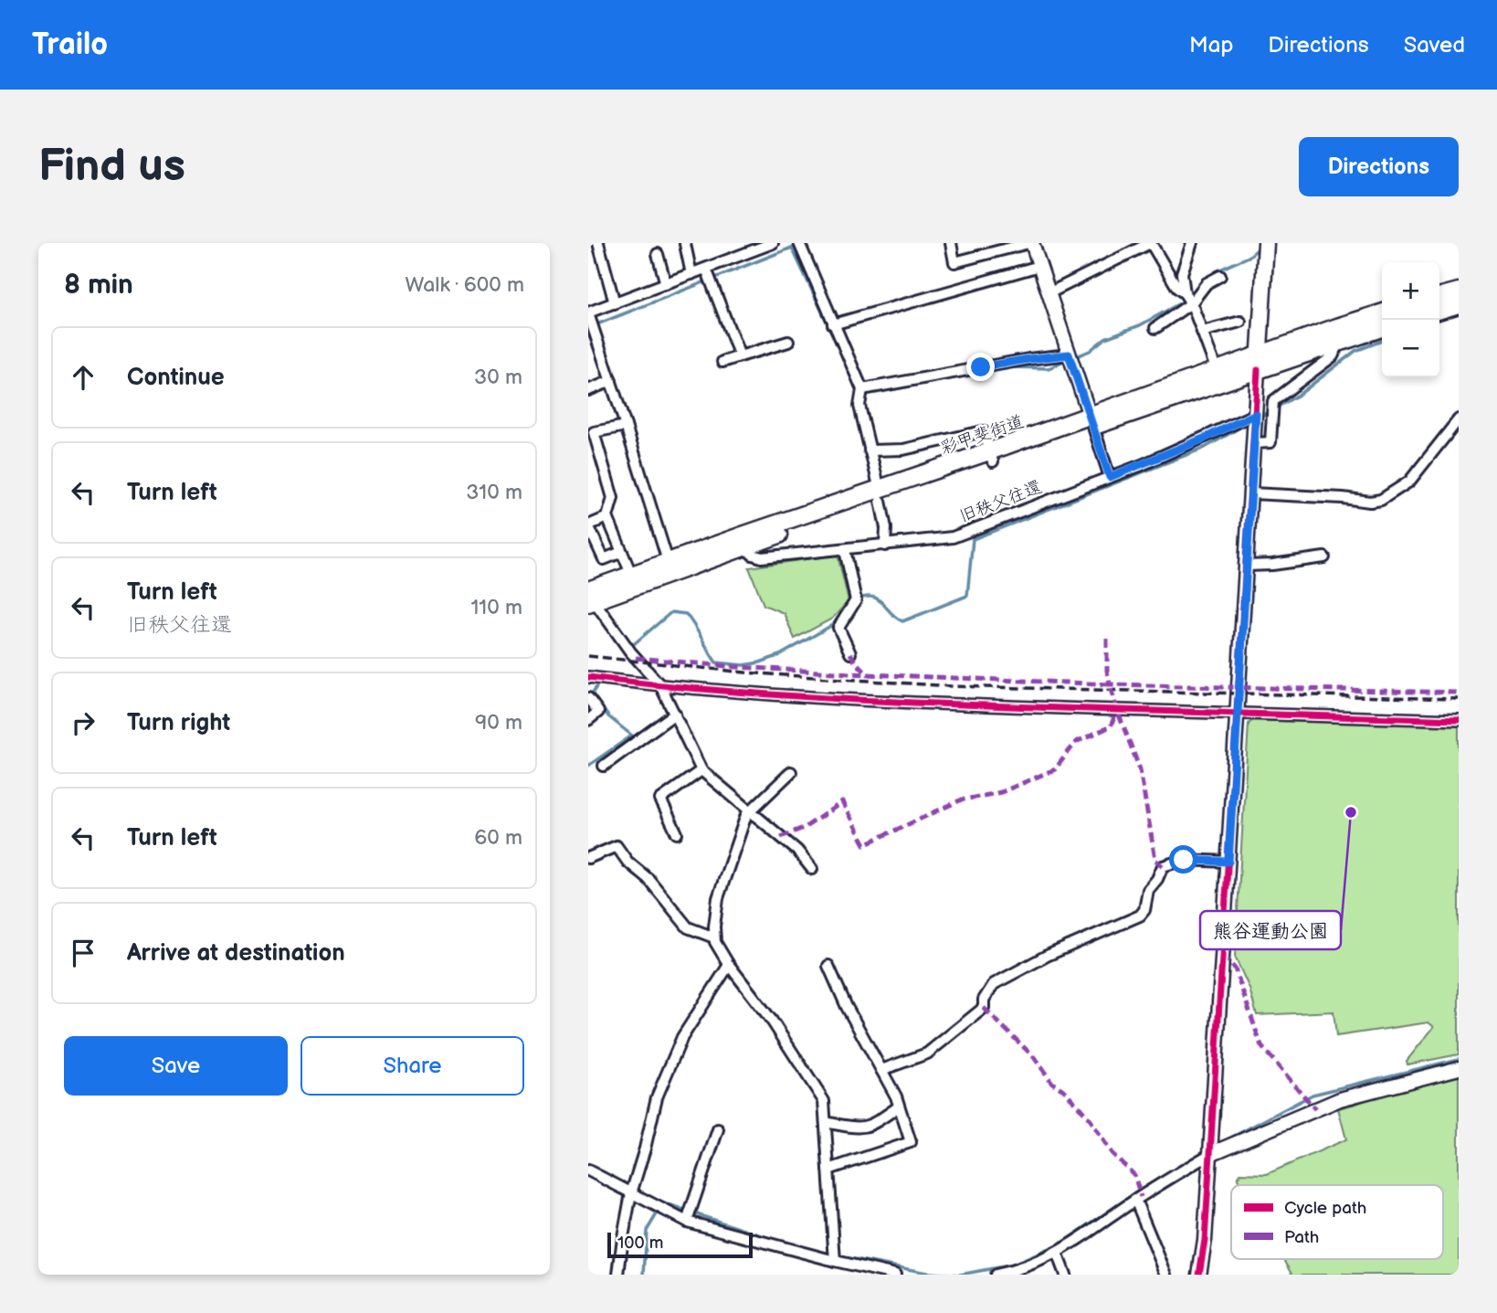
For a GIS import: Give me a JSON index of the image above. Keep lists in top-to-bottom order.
{
  "streets": {
    "highway": ["彩甲斐街道"],
    "street": ["旧秩父往還"]
  },
  "crossings": [
    ["彩甲斐街道", "旧秩父往還"]
  ],
  "places": ["熊谷運動公園"],
  "legend": ["Cycle path", "Path"],
  "scale_bar": "100 m",
  "page": {
    "header": "Trailo",
    "nav": ["Map", "Directions", "Saved"],
    "buttons": [
      "Directions",
      ["Save", "Share"]
    ],
    "title": "Find us",
    "heading": ["8 min", "Walk · 600 m"],
    "map_buttons": ["+", "−"],
    "list": [
      ["Continue", "30 m"],
      ["Turn left", "310 m"],
      ["Turn left", "旧秩父往還", "110 m"],
      ["Turn right", "90 m"],
      ["Turn left", "60 m"],
      "Arrive at destination"
    ],
    "scale": "100 m"
  }
}
